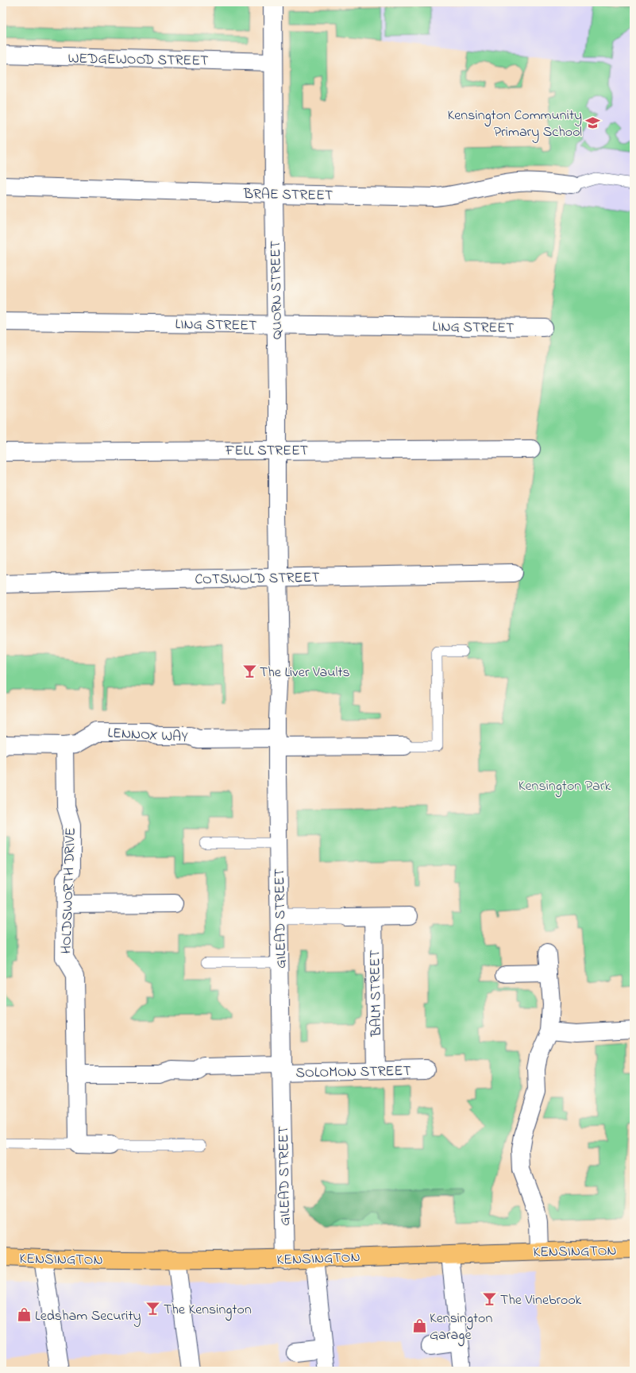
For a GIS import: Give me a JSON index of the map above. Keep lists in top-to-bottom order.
{
  "streets": {
    "main road": ["KENSINGTON"],
    "street": [
      "WEDGEWOOD STREET",
      "BRAE STREET",
      "QUORN STREET",
      "LING STREET",
      "FELL STREET",
      "COTSWOLD STREET",
      "LENNOX WAY",
      "HOLDSWORTH DRIVE",
      "GILEAD STREET",
      "BALM STREET",
      "SOLOMON STREET"
    ]
  },
  "crossings": [
    ["WEDGEWOOD STREET", "QUORN STREET"],
    ["BRAE STREET", "QUORN STREET"],
    ["QUORN STREET", "LING STREET"],
    ["QUORN STREET", "FELL STREET"],
    ["QUORN STREET", "COTSWOLD STREET"],
    ["QUORN STREET", "GILEAD STREET"],
    ["COTSWOLD STREET", "GILEAD STREET"],
    ["LENNOX WAY", "HOLDSWORTH DRIVE"],
    ["LENNOX WAY", "GILEAD STREET"],
    ["GILEAD STREET", "SOLOMON STREET"],
    ["GILEAD STREET", "KENSINGTON"],
    ["BALM STREET", "SOLOMON STREET"]
  ],
  "parks": ["Kensington Park"],
  "places": {
    "school or university": ["Kensington Community Primary School"],
    "bar": ["The Liver Vaults", "The Vinebrook", "The Kensington"],
    "shop": ["Ledsham Security", "Kensington Garage"]
  }
}
